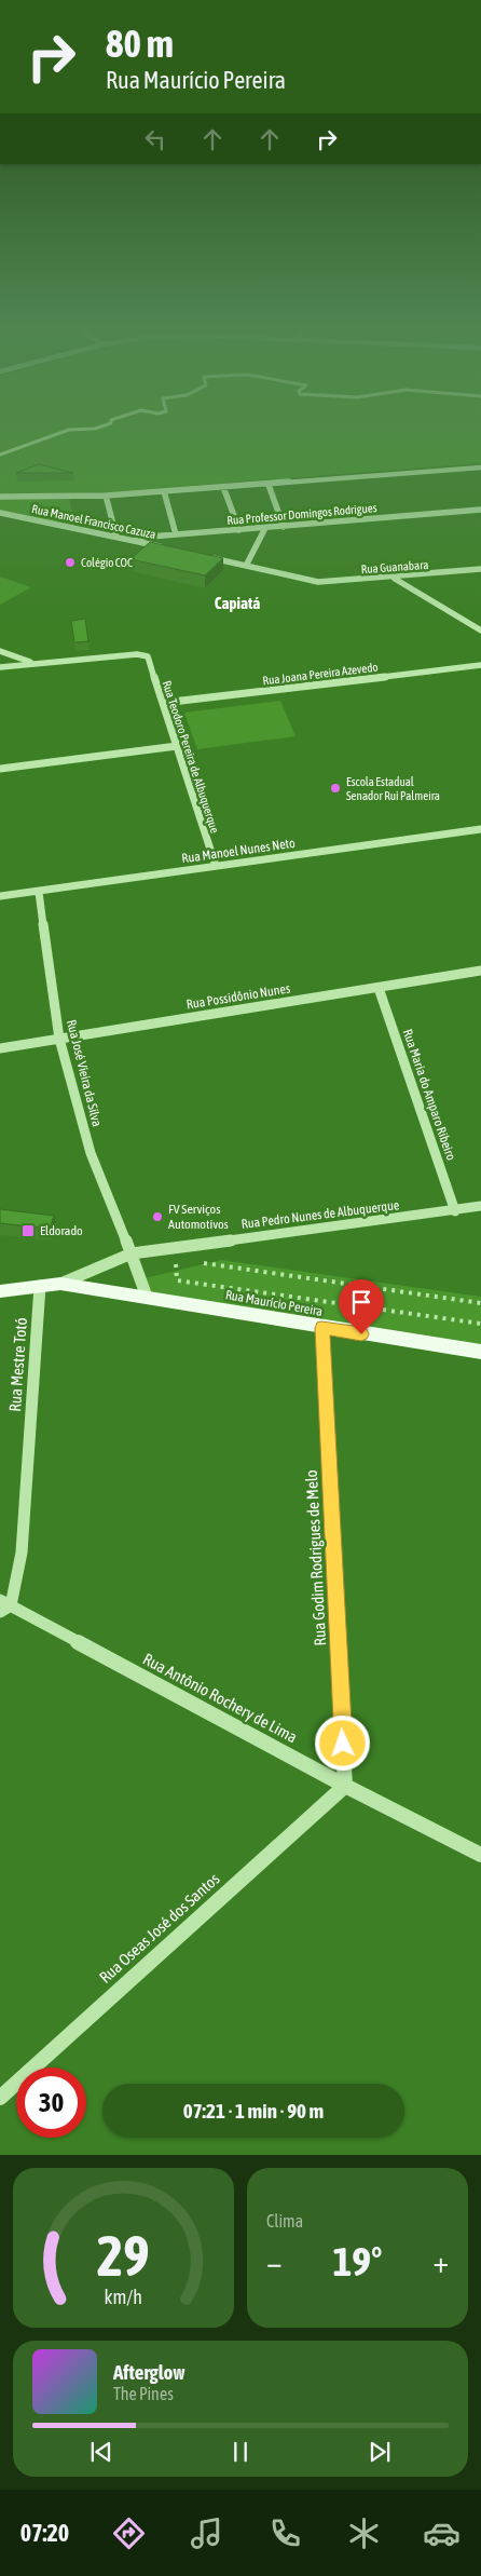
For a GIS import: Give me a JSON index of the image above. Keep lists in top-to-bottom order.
{
  "streets": {
    "main road": ["Rua Maurício Pereira"],
    "street": [
      "Rua Professor Domingos Rodrigues",
      "Rua Manoel Francisco Cazuza",
      "Rua Guanabara",
      "Rua Joana Pereira Azevedo",
      "Rua Teodoro Pereira de Albuquerque",
      "Rua Manoel Nunes Neto",
      "Rua Possidônio Nunes",
      "Rua José Vieira da Silva",
      "Rua Maria do Amparo Ribeiro",
      "Rua Pedro Nunes de Albuquerque",
      "Rua Mestre Totó",
      "Rua Godim Rodrigues de Melo",
      "Rua Antônio Rochery de Lima",
      "Rua Oseas José dos Santos"
    ]
  },
  "crossings": [
    ["Rua Professor Domingos Rodrigues", "Rua Manoel Francisco Cazuza"],
    ["Rua Joana Pereira Azevedo", "Rua Teodoro Pereira de Albuquerque"],
    ["Rua Teodoro Pereira de Albuquerque", "Rua Manoel Nunes Neto"],
    ["Rua Manoel Nunes Neto", "Rua José Vieira da Silva"],
    ["Rua Possidônio Nunes", "Rua José Vieira da Silva"],
    ["Rua Possidônio Nunes", "Rua Maria do Amparo Ribeiro"],
    ["Rua José Vieira da Silva", "Rua Pedro Nunes de Albuquerque"],
    ["Rua José Vieira da Silva", "Rua Maurício Pereira"],
    ["Rua Maria do Amparo Ribeiro", "Rua Pedro Nunes de Albuquerque"],
    ["Rua Pedro Nunes de Albuquerque", "Rua Maurício Pereira"],
    ["Rua Maurício Pereira", "Rua Mestre Totó"],
    ["Rua Maurício Pereira", "Rua Godim Rodrigues de Melo"],
    ["Rua Mestre Totó", "Rua Antônio Rochery de Lima"],
    ["Rua Godim Rodrigues de Melo", "Rua Antônio Rochery de Lima"],
    ["Rua Godim Rodrigues de Melo", "Rua Oseas José dos Santos"],
    ["Rua Antônio Rochery de Lima", "Rua Oseas José dos Santos"]
  ],
  "districts": ["Capiatá"],
  "places": {
    "other": ["Colégio COC", "Escola Estadual Senador Rui Palmeira", "FV Serviços Automotivos"],
    "transit": ["Eldorado"]
  },
  "page": {
    "turn": ["80 m", "Rua Maurício Pereira"],
    "limit": "30",
    "trip": "07:21 · 1 min · 90 m",
    "tile": "Clima",
    "heat": ["−", "19°", "+"],
    "song": ["Afterglow", "The Pines"],
    "tabs": "07:20",
    "gauge": ["29", "km/h"]
  }
}
